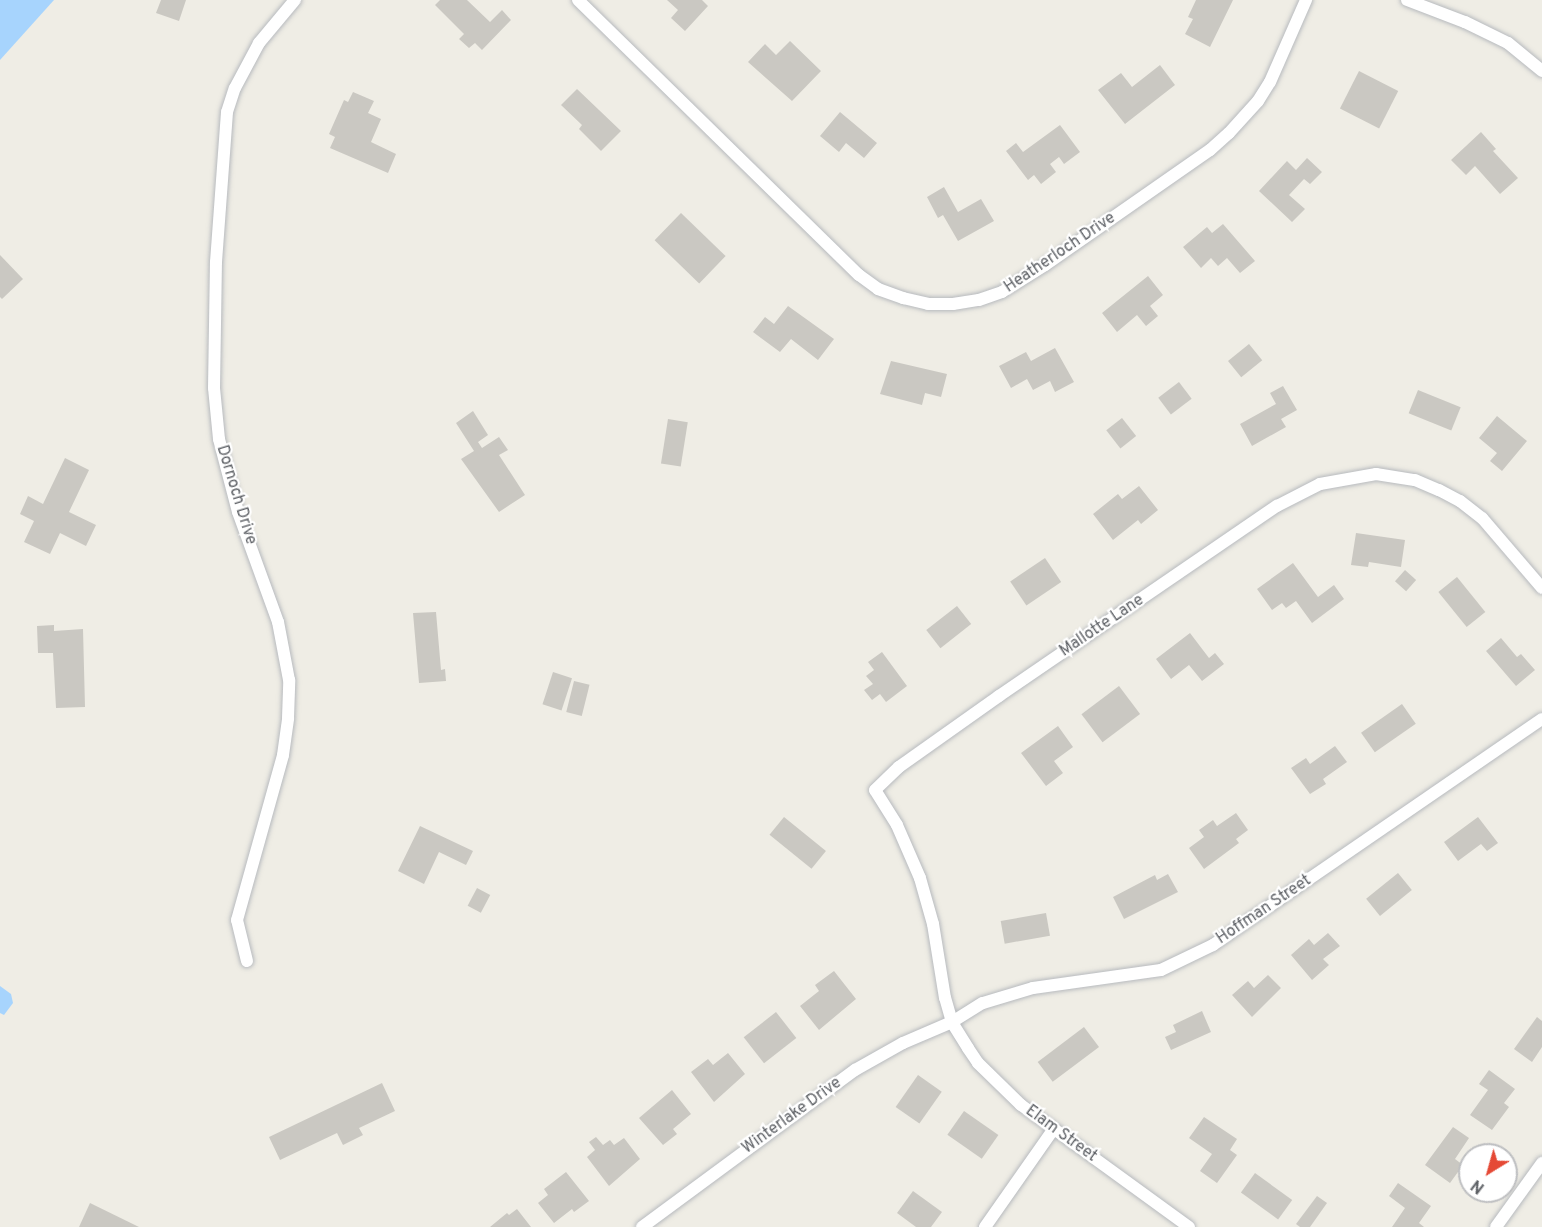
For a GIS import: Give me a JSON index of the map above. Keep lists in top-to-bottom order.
{
  "streets": {
    "street": [
      "Heatherloch Drive",
      "Dornoch Drive",
      "Mallotte Lane",
      "Hoffman Street",
      "Winterlake Drive",
      "Elam Street"
    ]
  },
  "crossings": [
    ["Mallotte Lane", "Hoffman Street"],
    ["Mallotte Lane", "Winterlake Drive"],
    ["Mallotte Lane", "Elam Street"],
    ["Hoffman Street", "Winterlake Drive"],
    ["Hoffman Street", "Elam Street"],
    ["Winterlake Drive", "Elam Street"]
  ],
  "north": "bottom left"
}
